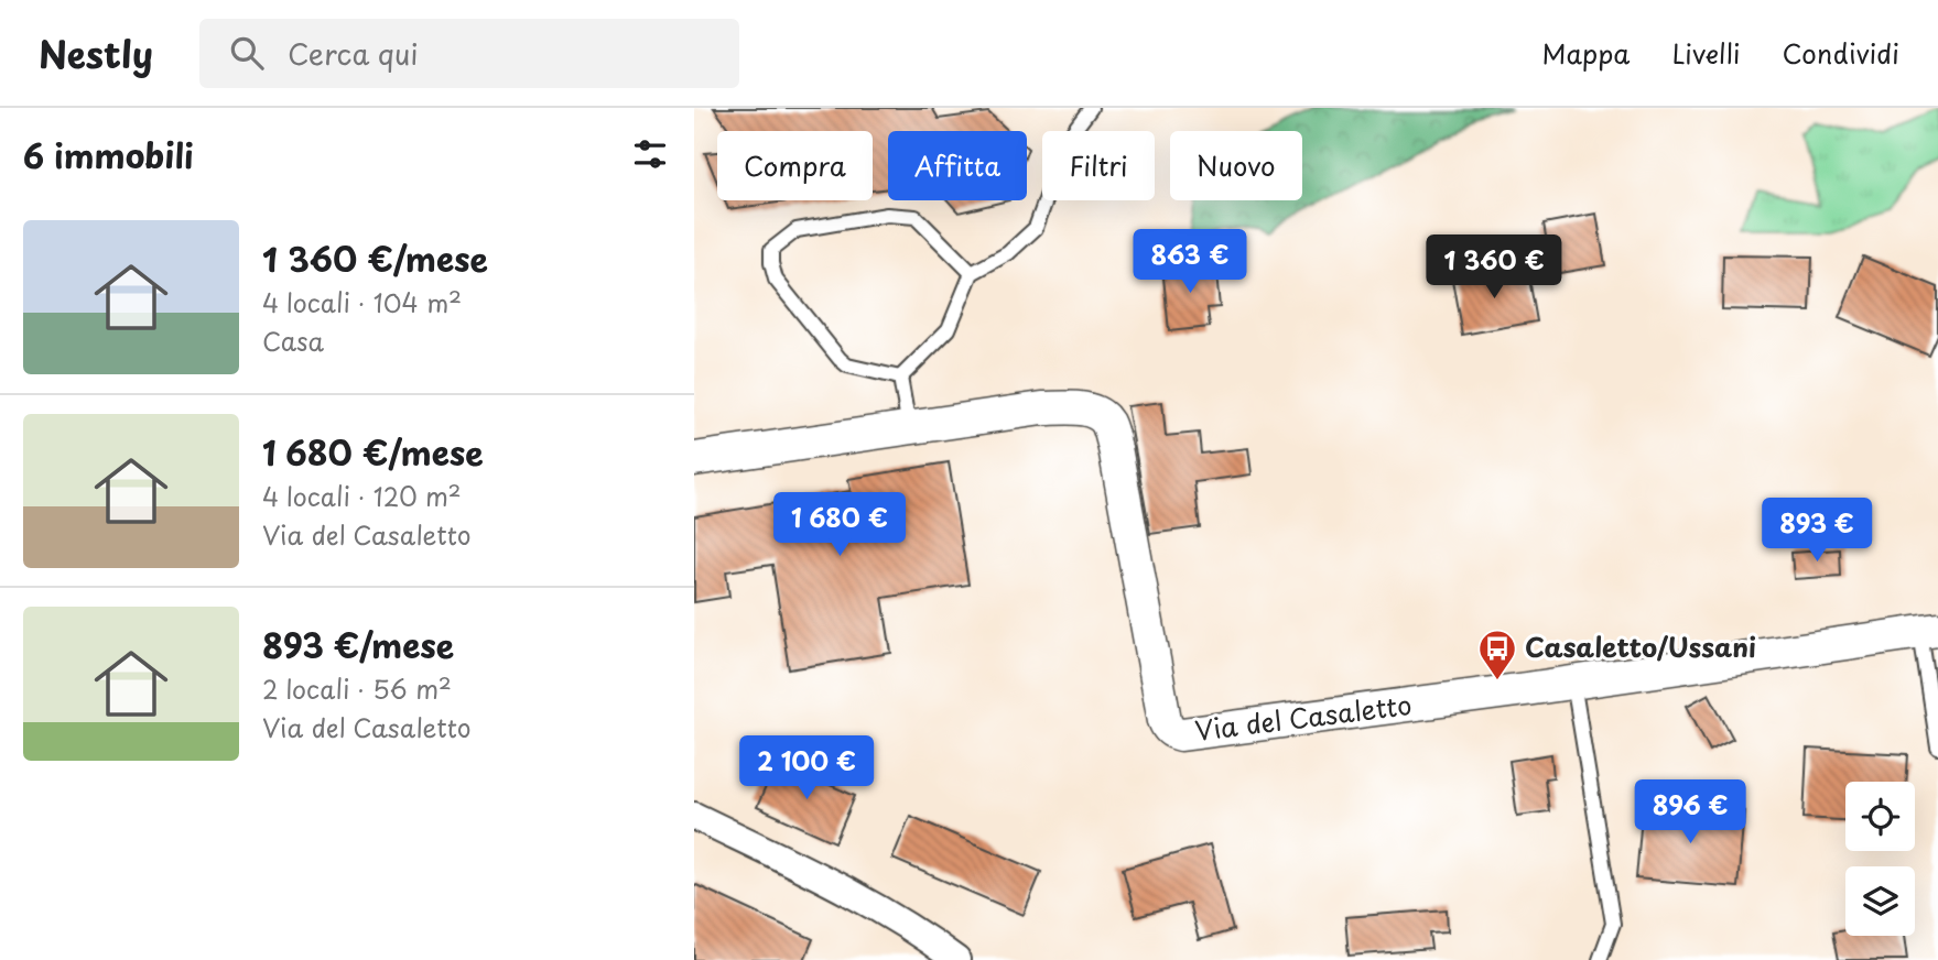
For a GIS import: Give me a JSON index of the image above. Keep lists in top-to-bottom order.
{
  "streets": {
    "street": ["Via del Casaletto"]
  },
  "places": {
    "bus stop": ["Casaletto/Ussani"]
  },
  "page": {
    "header": "Nestly",
    "search": "Cerca qui",
    "nav": ["Mappa", "Livelli", "Condividi"],
    "heading": "6 immobili",
    "chip": [
      "Compra",
      "Affitta",
      "Filtri",
      "Nuovo"
    ],
    "list": [
      {
        "name": "1 360 €/mese",
        "note": "4 locali · 104 m² · Casa"
      },
      {
        "name": "1 680 €/mese",
        "note": "4 locali · 120 m² · Via del Casaletto"
      },
      {
        "name": "893 €/mese",
        "note": "2 locali · 56 m² · Via del Casaletto"
      }
    ],
    "price": [
      "863 €",
      "1 360 €",
      "1 680 €",
      "893 €",
      "2 100 €",
      "896 €"
    ]
  }
}
